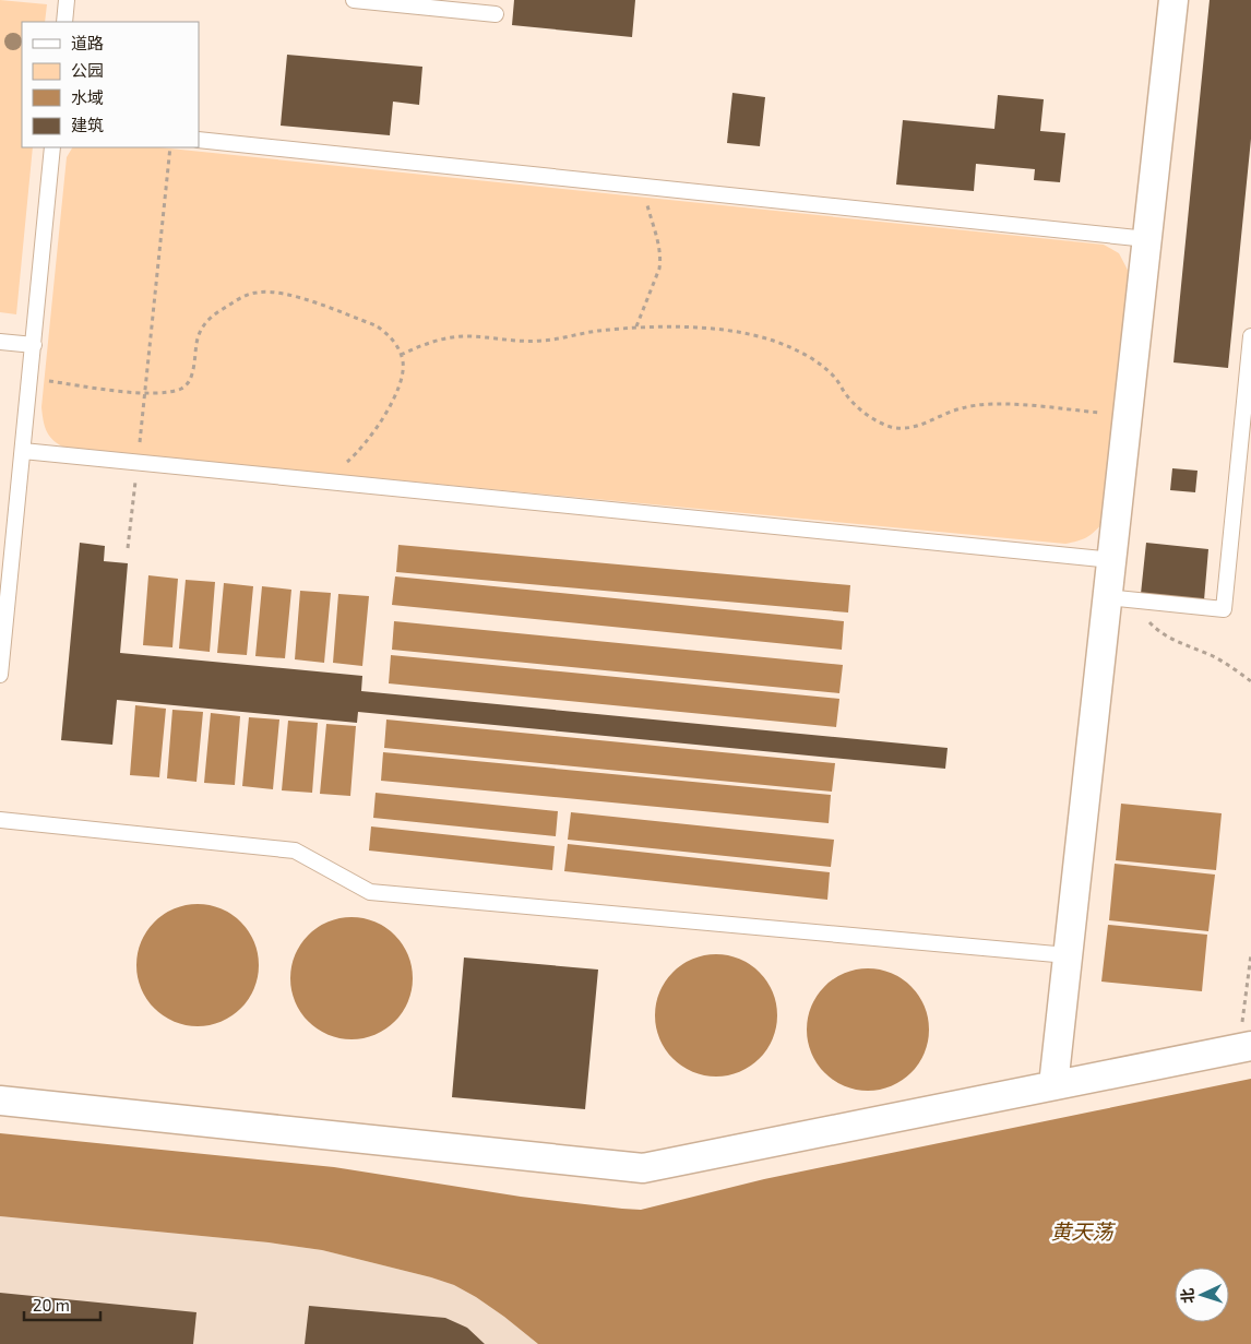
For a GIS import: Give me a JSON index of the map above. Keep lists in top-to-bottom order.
{
  "water": ["黄天荡"],
  "legend": [
    "道路",
    "公园",
    "水域",
    "建筑"
  ],
  "scale_bar": "20 m",
  "north": "left"
}
